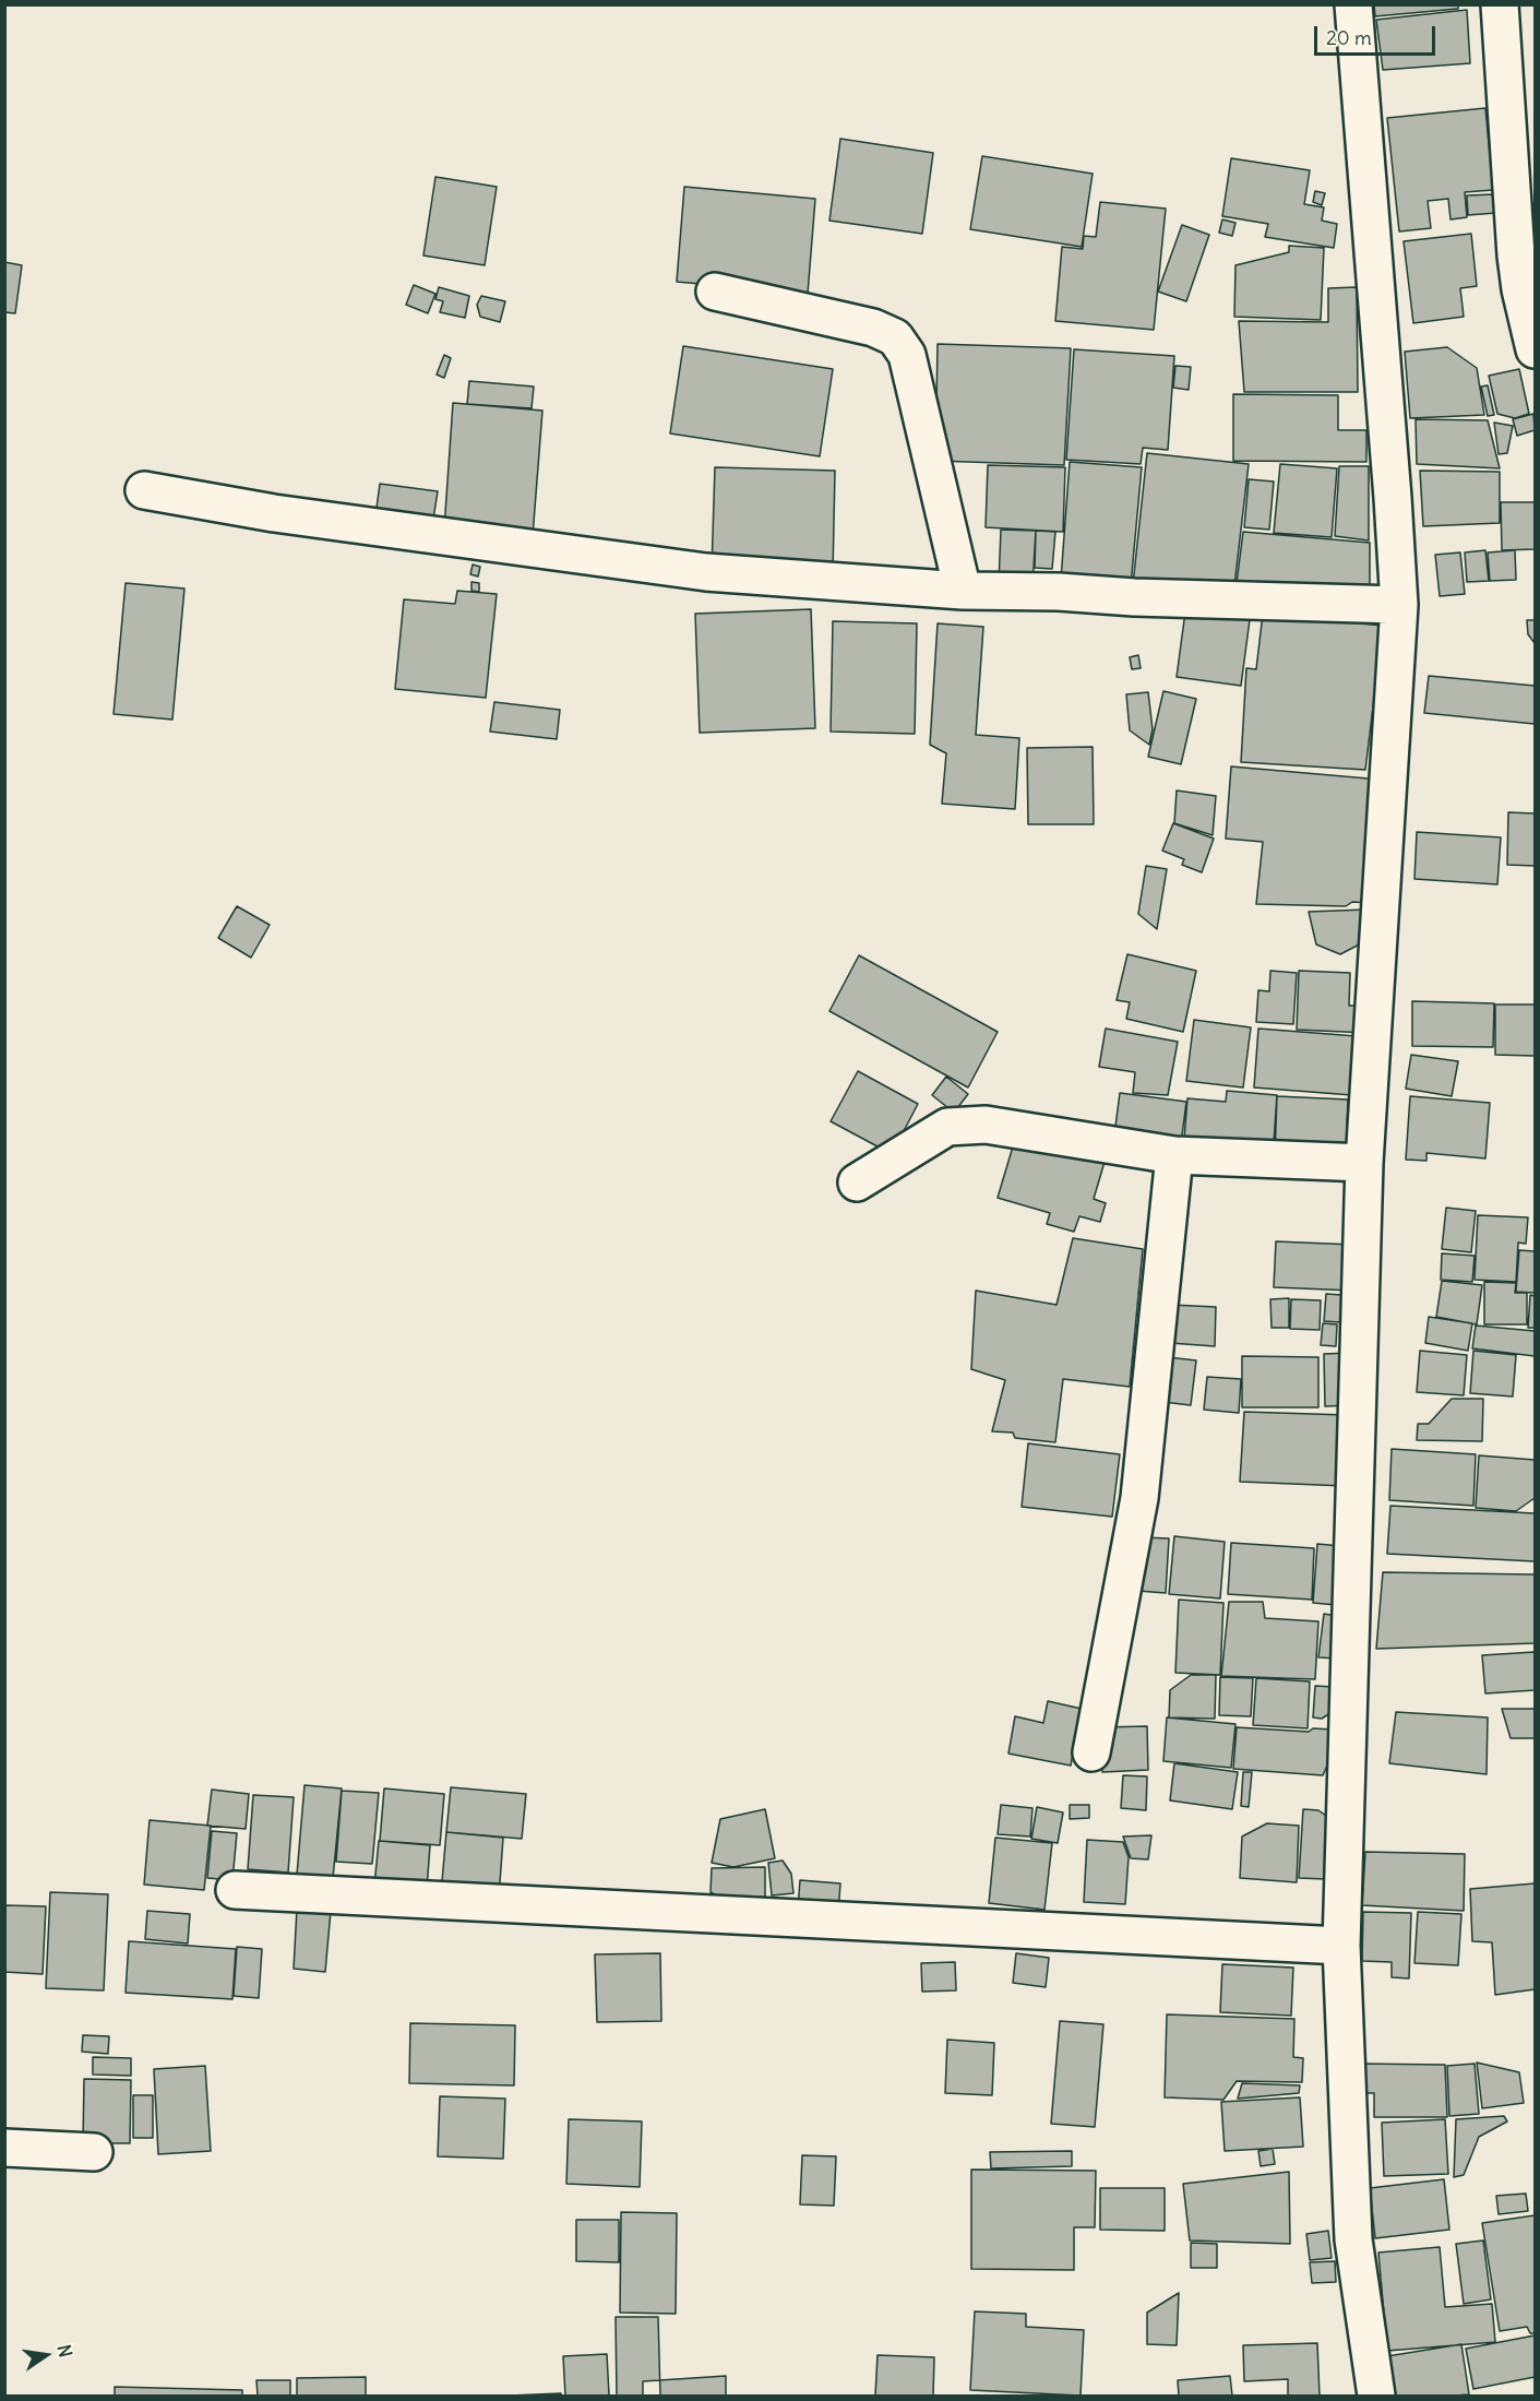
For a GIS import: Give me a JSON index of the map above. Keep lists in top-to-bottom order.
{
  "scale_bar": "20 m",
  "north": "right"
}
